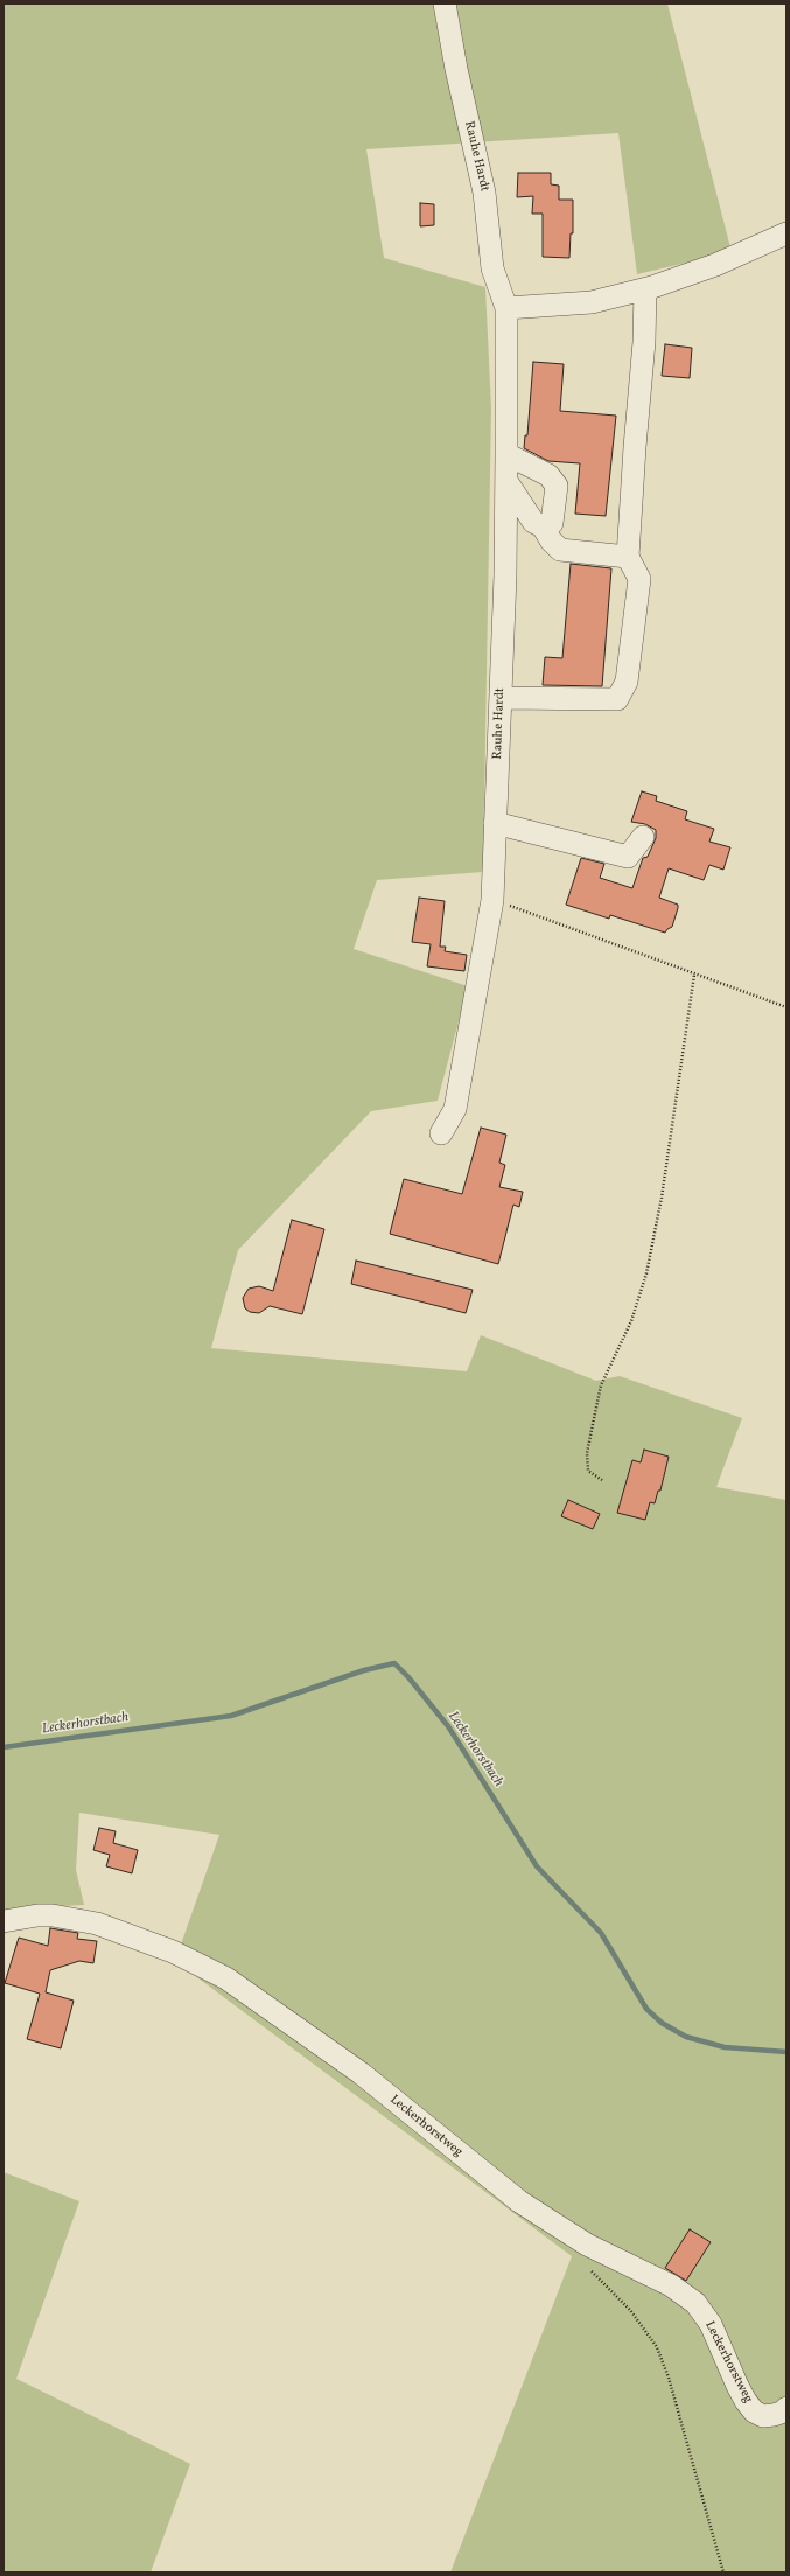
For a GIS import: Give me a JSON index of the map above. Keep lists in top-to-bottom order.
{
  "streets": {
    "street": ["Rauhe Hardt", "Leckerhorstweg"]
  },
  "water": ["Leckerhorstbach"]
}
